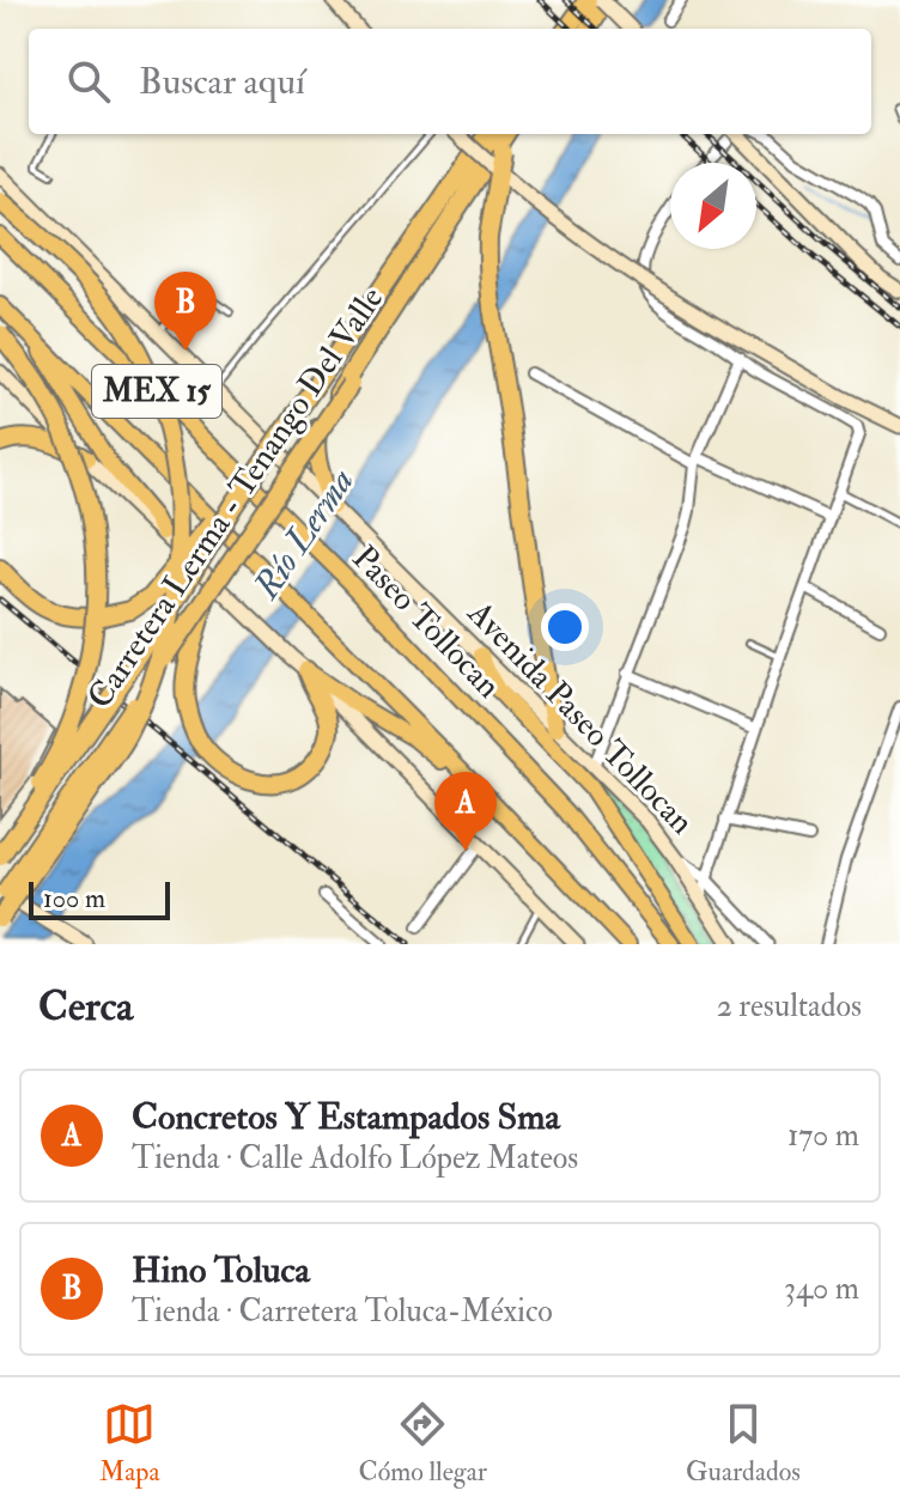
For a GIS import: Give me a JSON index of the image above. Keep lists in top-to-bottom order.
{
  "streets": {
    "highway": ["Carretera Lerma - Tenango Del Valle"],
    "main road": ["MEX 15", "Paseo Tollocan", "Avenida Paseo Tollocan"]
  },
  "water": ["Río Lerma"],
  "scale_bar": "100 m",
  "north": "bottom left",
  "page": {
    "search": "Buscar aquí",
    "pins": ["B", "A"],
    "scale": "100 m",
    "heading": ["Cerca", "2 resultados"],
    "list": [
      {
        "mark": "A",
        "name": "Concretos Y Estampados Sma",
        "note": "Tienda · Calle Adolfo López Mateos",
        "value": "170 m"
      },
      {
        "mark": "B",
        "name": "Hino Toluca",
        "note": "Tienda · Carretera Toluca-México",
        "value": "340 m"
      }
    ],
    "nav": ["Mapa", "Cómo llegar", "Guardados"]
  }
}
